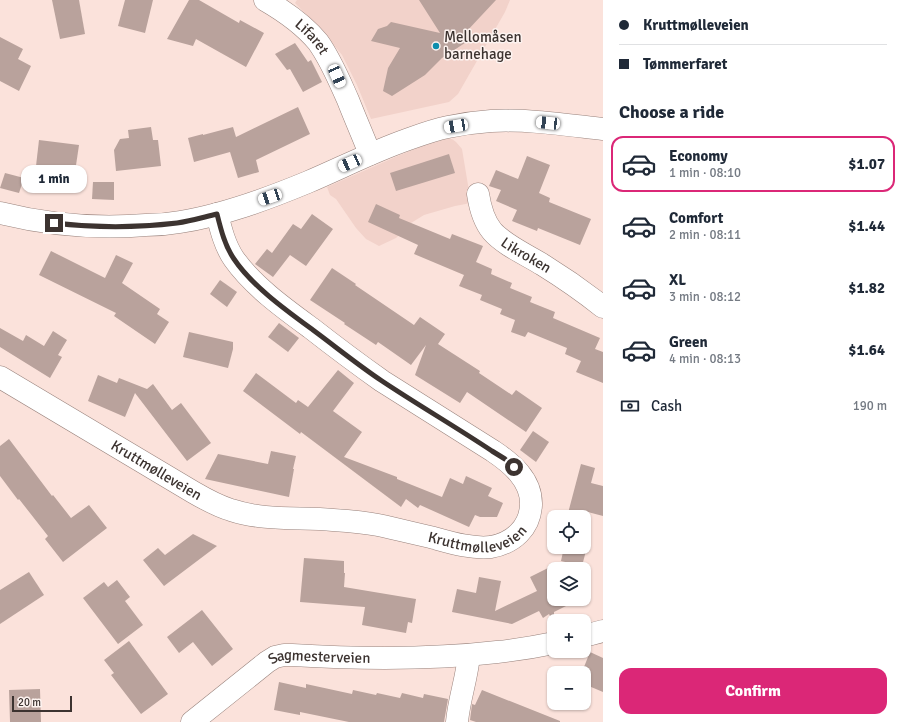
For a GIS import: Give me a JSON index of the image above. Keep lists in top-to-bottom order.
{
  "streets": {
    "street": [
      "Lifaret",
      "Likroken",
      "Kruttmølleveien",
      "Sagmesterveien"
    ]
  },
  "places": ["Mellomåsen barnehage"],
  "scale_bar": "20 m",
  "page": {
    "banner": ["Kruttmølleveien", "Tømmerfaret"],
    "heading": "Choose a ride",
    "list": [
      {
        "name": "Economy",
        "note": "1 min · 08:10",
        "value": "$1.07"
      },
      {
        "name": "Comfort",
        "note": "2 min · 08:11",
        "value": "$1.44"
      },
      {
        "name": "XL",
        "note": "3 min · 08:12",
        "value": "$1.82"
      },
      {
        "name": "Green",
        "note": "4 min · 08:13",
        "value": "$1.64"
      }
    ],
    "bubble": "1 min",
    "pay": ["Cash", "190 m"],
    "map_buttons": ["+", "−"],
    "buttons": "Confirm",
    "scale": "20 m"
  }
}
